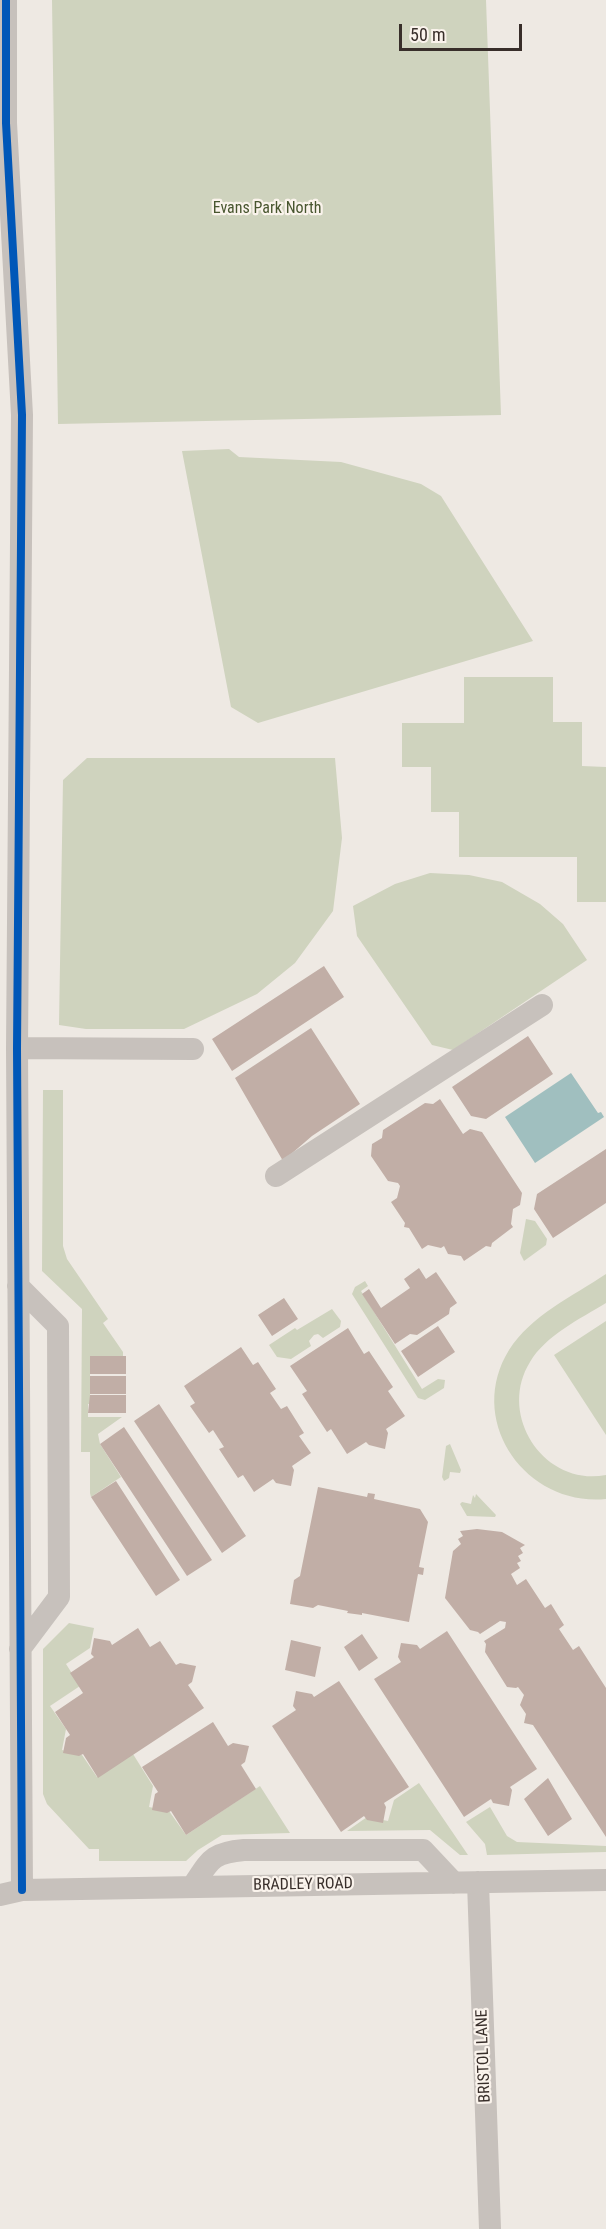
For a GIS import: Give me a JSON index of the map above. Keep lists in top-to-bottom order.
{
  "streets": {
    "street": ["BRADLEY ROAD", "BRISTOL LANE"]
  },
  "crossings": [
    ["BRADLEY ROAD", "BRISTOL LANE"]
  ],
  "parks": ["Evans Park North"],
  "scale_bar": "50 m"
}
